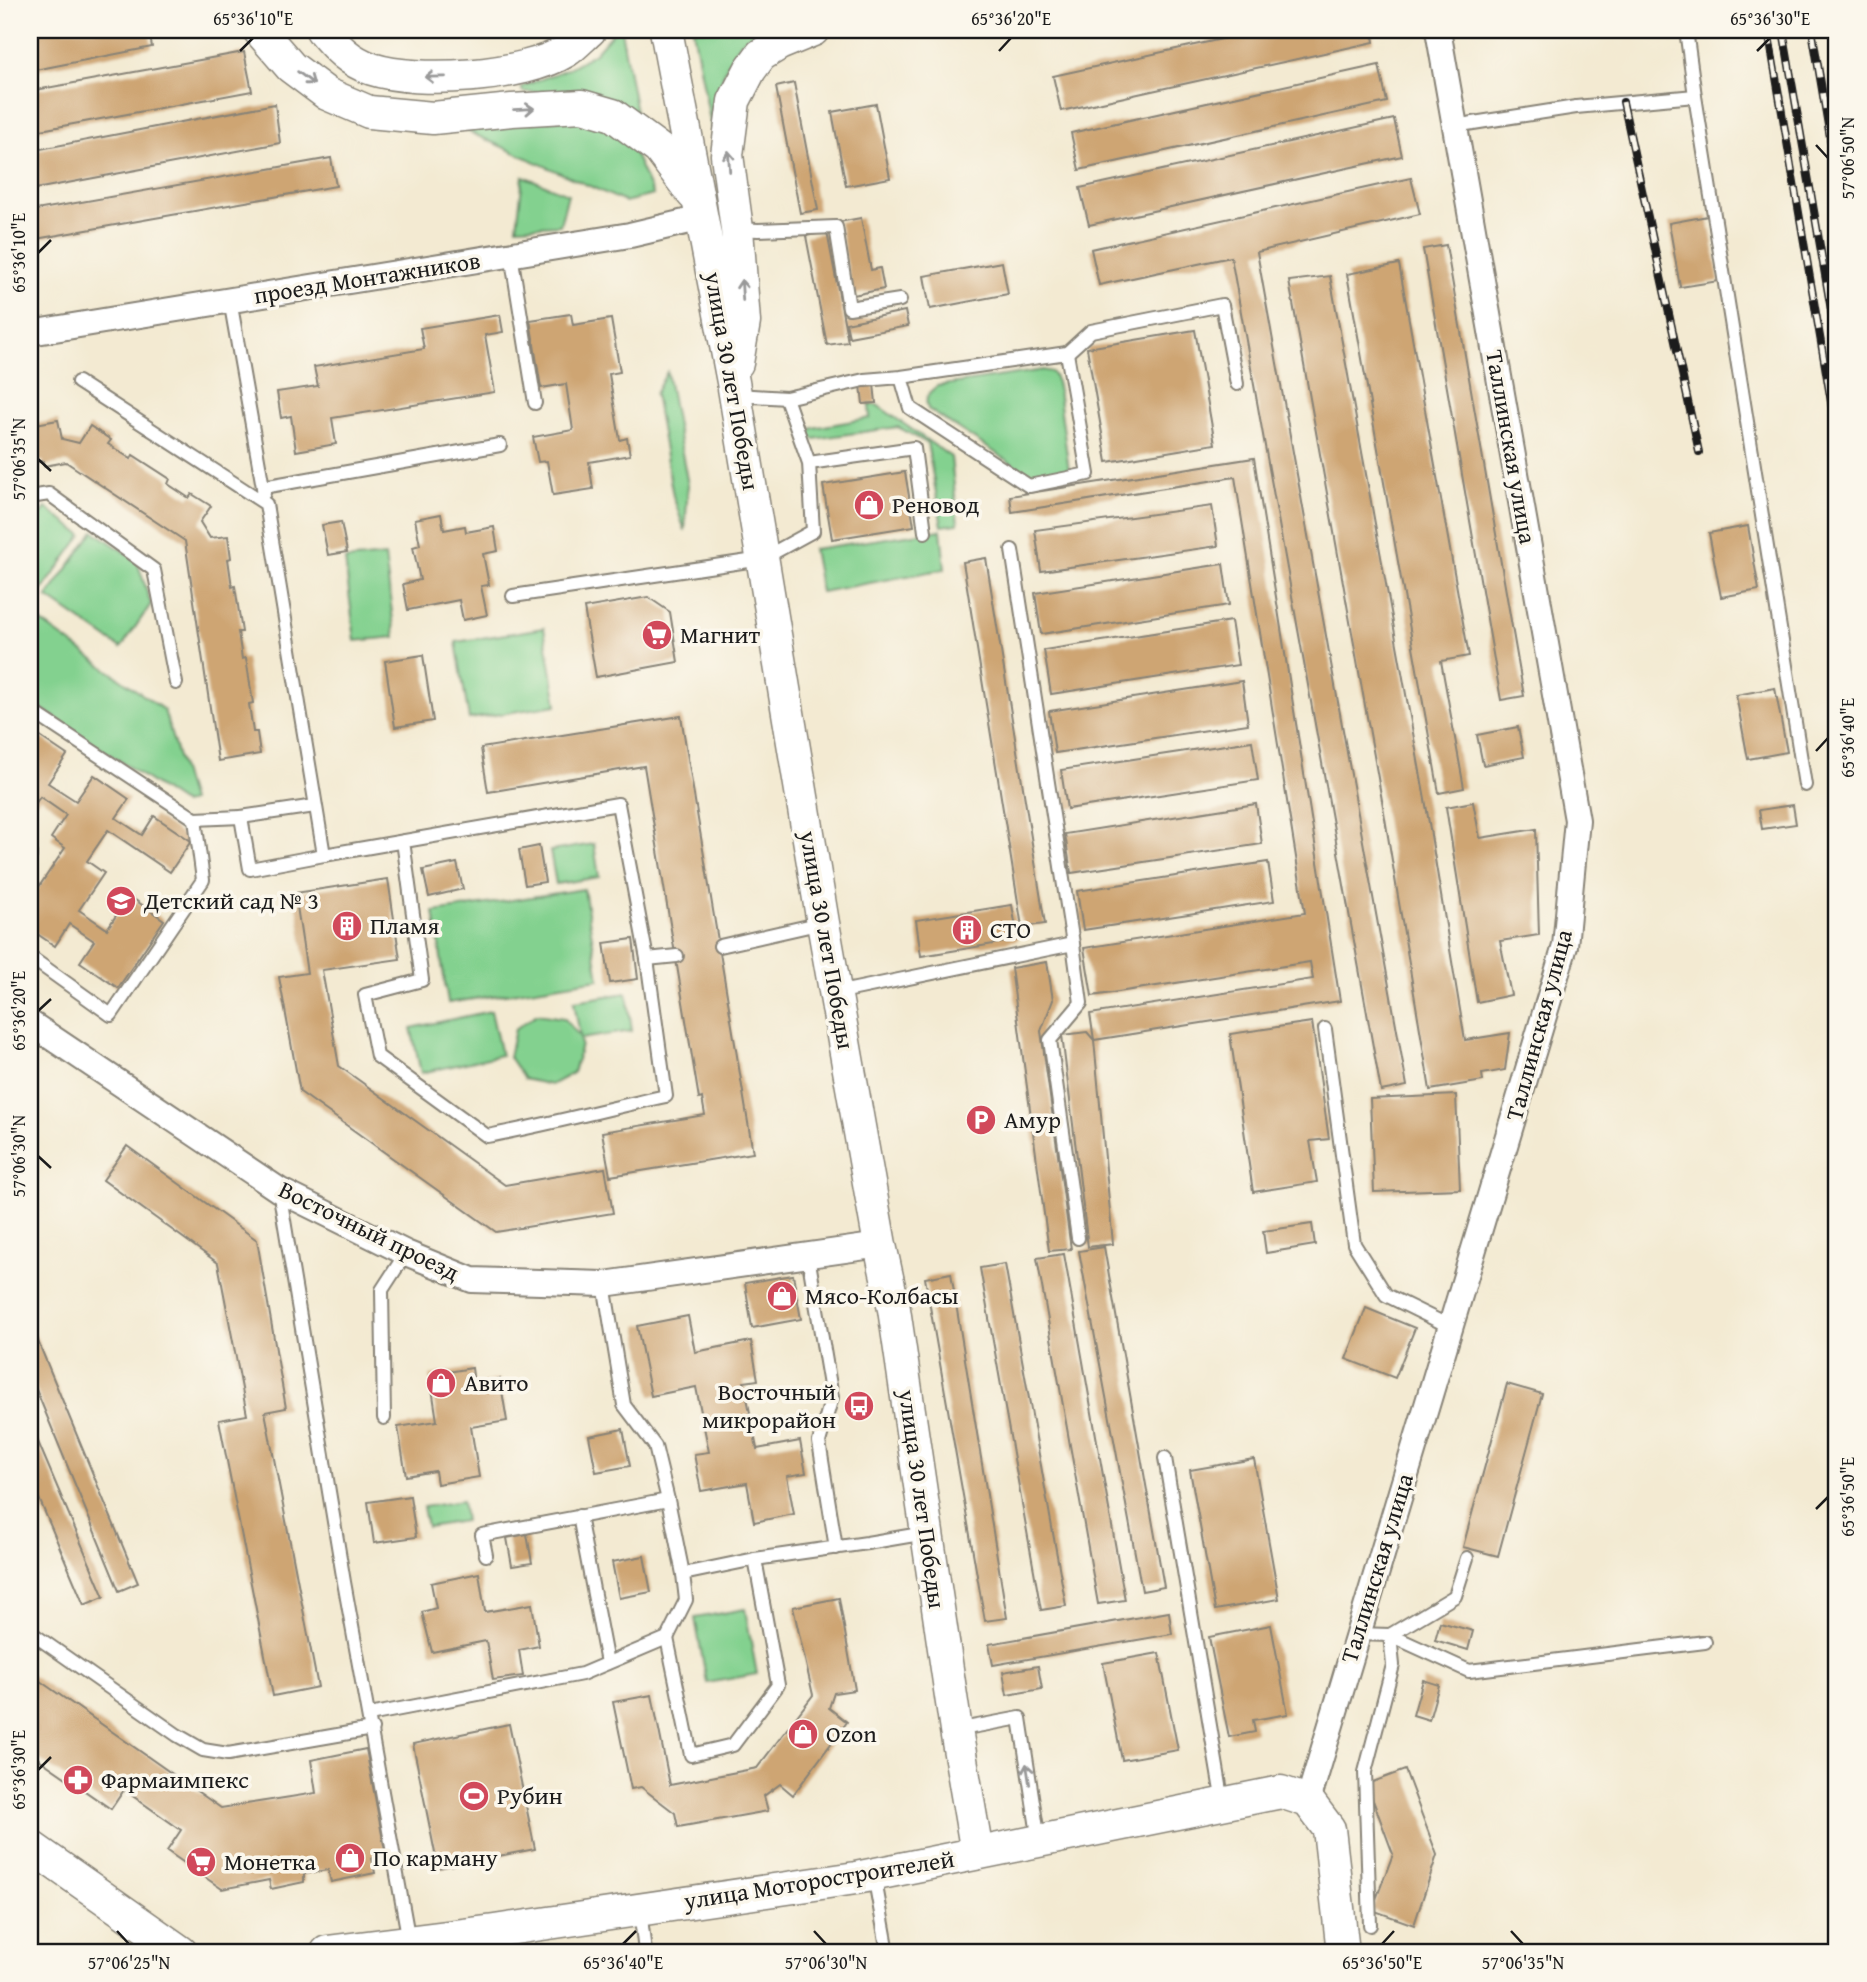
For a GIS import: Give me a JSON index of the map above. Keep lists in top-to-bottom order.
{
  "streets": {
    "street": [
      "проезд Монтажников",
      "улица 30 лет Победы",
      "Таллинская улица",
      "Восточный проезд",
      "улица Моторостроителей"
    ]
  },
  "crossings": [
    ["проезд Монтажников", "улица 30 лет Победы"],
    ["улица 30 лет Победы", "Восточный проезд"],
    ["улица 30 лет Победы", "улица Моторостроителей"],
    ["Таллинская улица", "улица Моторостроителей"]
  ],
  "places": {
    "shop": [
      "Реновод",
      "Мясо-Колбасы",
      "Авито",
      "Ozon",
      "По карману"
    ],
    "supermarket": ["Магнит", "Монетка"],
    "school or university": ["Детский сад № 3"],
    "building": ["Пламя", "СТО"],
    "parking": ["Амур"],
    "bus stop": ["Восточный микрорайон"],
    "pharmacy": ["Фармаимпекс"],
    "sports": ["Рубин"]
  },
  "coordinates": [
    "65°36'10\"E",
    "65°36'20\"E",
    "65°36'30\"E",
    "57°06'50\"N",
    "57°06'35\"N",
    "65°36'40\"E",
    "57°06'30\"N",
    "65°36'50\"E",
    "57°06'25\"N"
  ]
}
